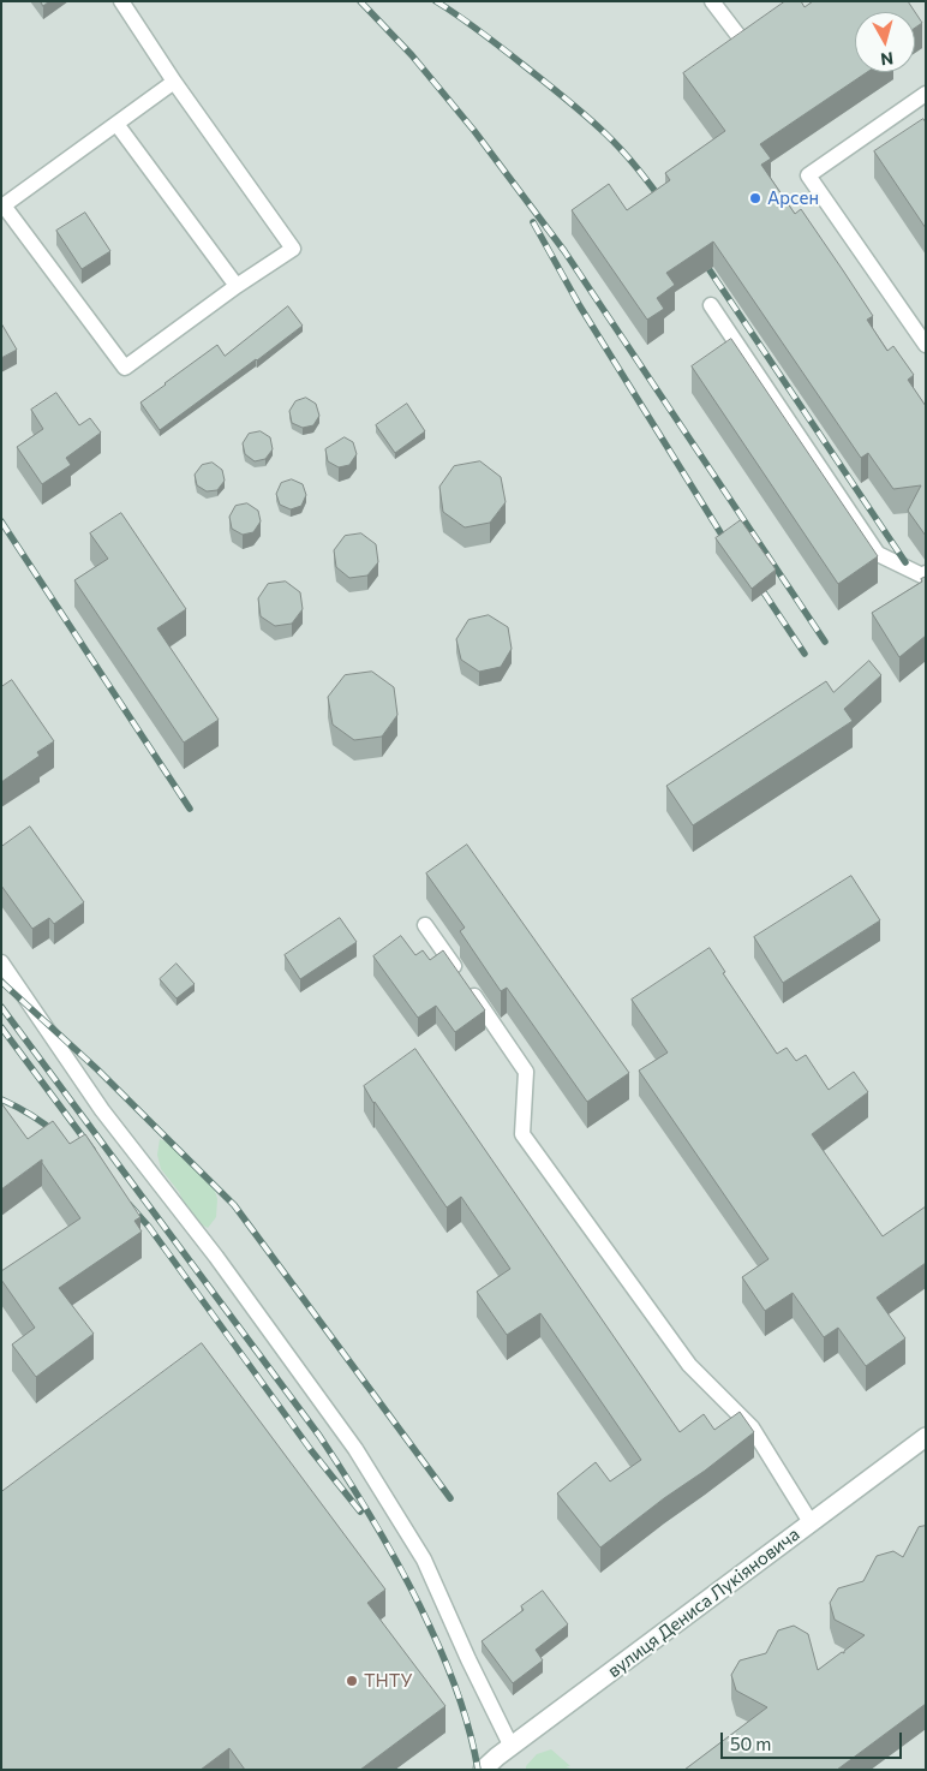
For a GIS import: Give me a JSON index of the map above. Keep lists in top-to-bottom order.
{
  "streets": {
    "street": ["вулиця Дениса Лукіяновича"]
  },
  "places": ["Арсен", "ТНТУ"],
  "scale_bar": "50 m",
  "north": "bottom"
}
